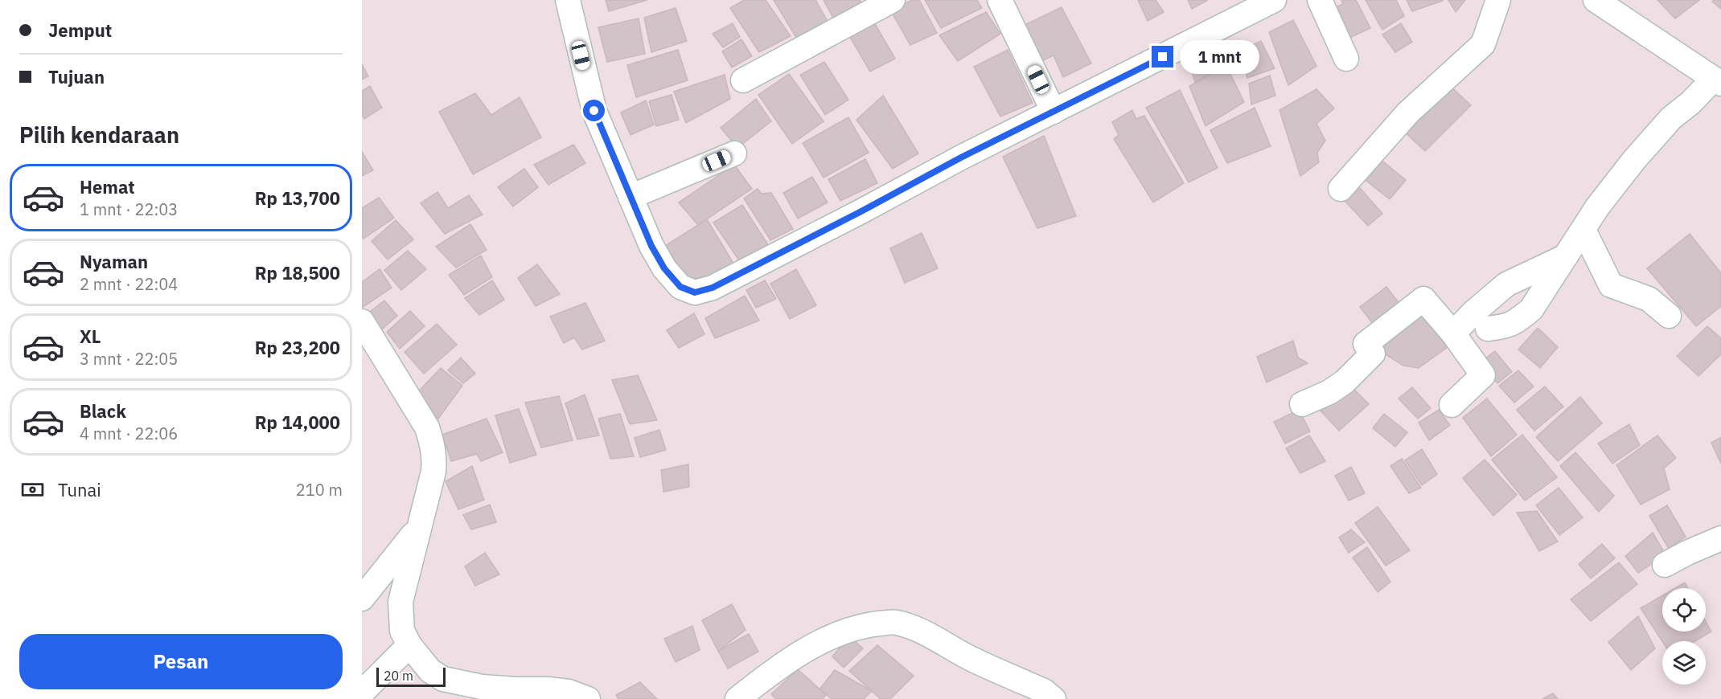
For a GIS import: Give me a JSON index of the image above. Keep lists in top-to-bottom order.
{
  "scale_bar": "20 m",
  "page": {
    "banner": ["Jemput", "Tujuan"],
    "bubble": "1 mnt",
    "heading": "Pilih kendaraan",
    "list": [
      {
        "name": "Hemat",
        "note": "1 mnt · 22:03",
        "value": "Rp 13,700"
      },
      {
        "name": "Nyaman",
        "note": "2 mnt · 22:04",
        "value": "Rp 18,500"
      },
      {
        "name": "XL",
        "note": "3 mnt · 22:05",
        "value": "Rp 23,200"
      },
      {
        "name": "Black",
        "note": "4 mnt · 22:06",
        "value": "Rp 14,000"
      }
    ],
    "pay": ["Tunai", "210 m"],
    "buttons": "Pesan",
    "scale": "20 m"
  }
}
